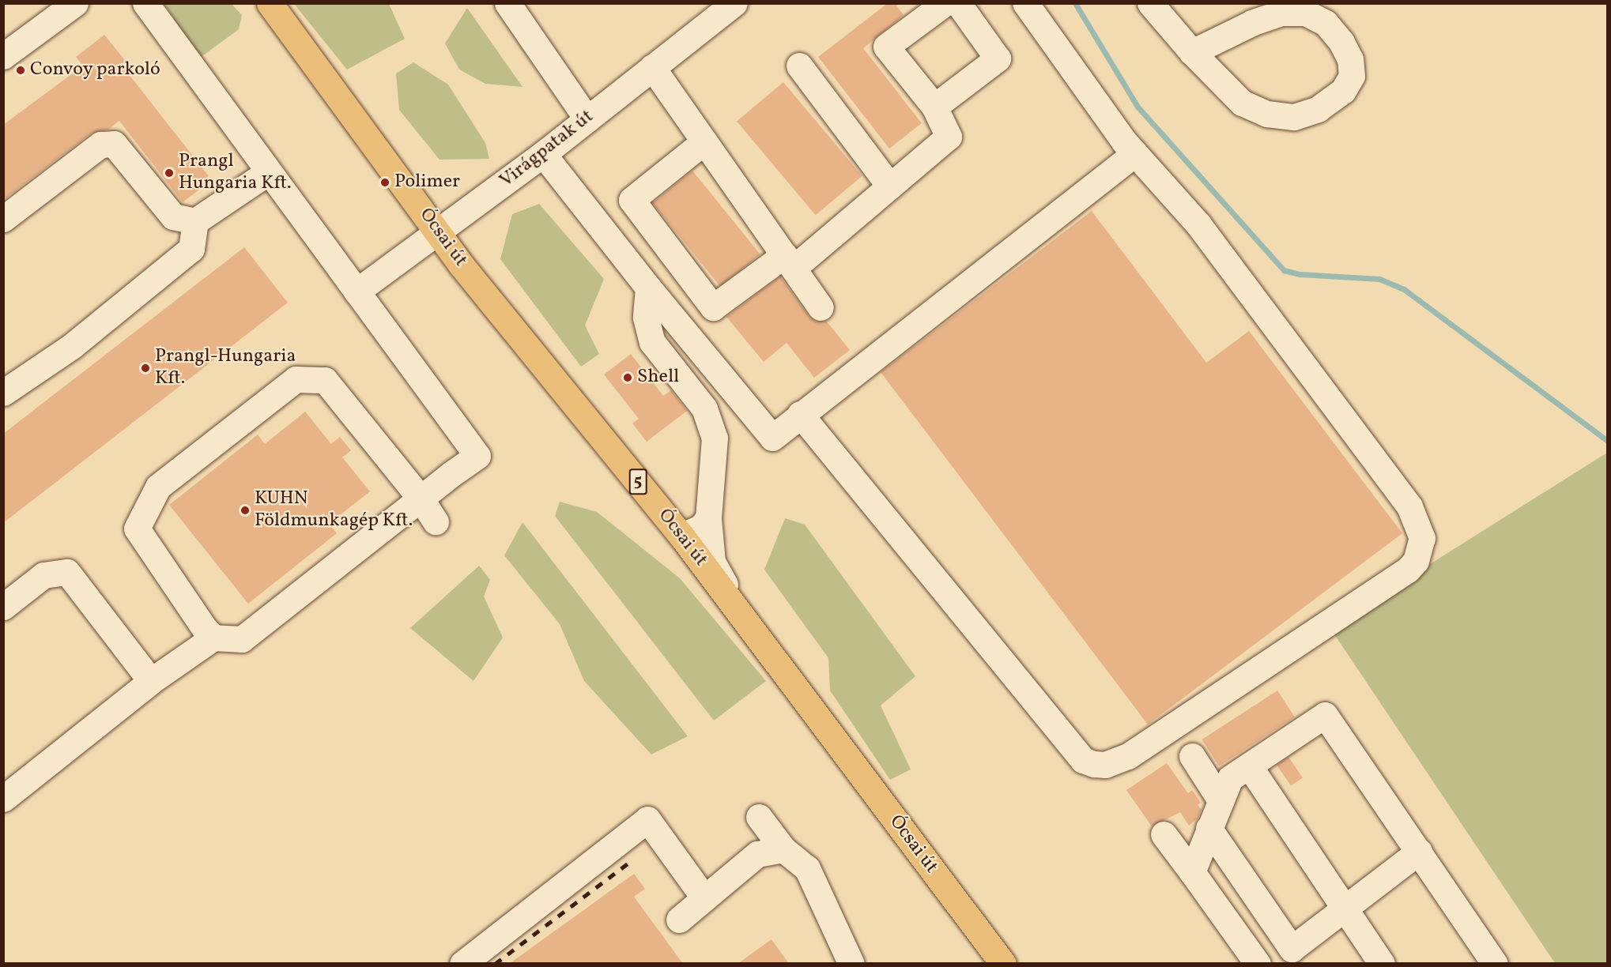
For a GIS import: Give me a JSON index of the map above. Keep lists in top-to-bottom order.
{
  "streets": {
    "main road": ["Ócsai út", "5"],
    "street": ["Virágpatak út"]
  },
  "crossings": [
    ["Virágpatak út", "Ócsai út"]
  ],
  "places": [
    "Convoy parkoló",
    "Prangl Hungaria Kft.",
    "Polimer",
    "Prangl-Hungaria Kft.",
    "Shell",
    "KUHN Földmunkagép Kft."
  ]
}
